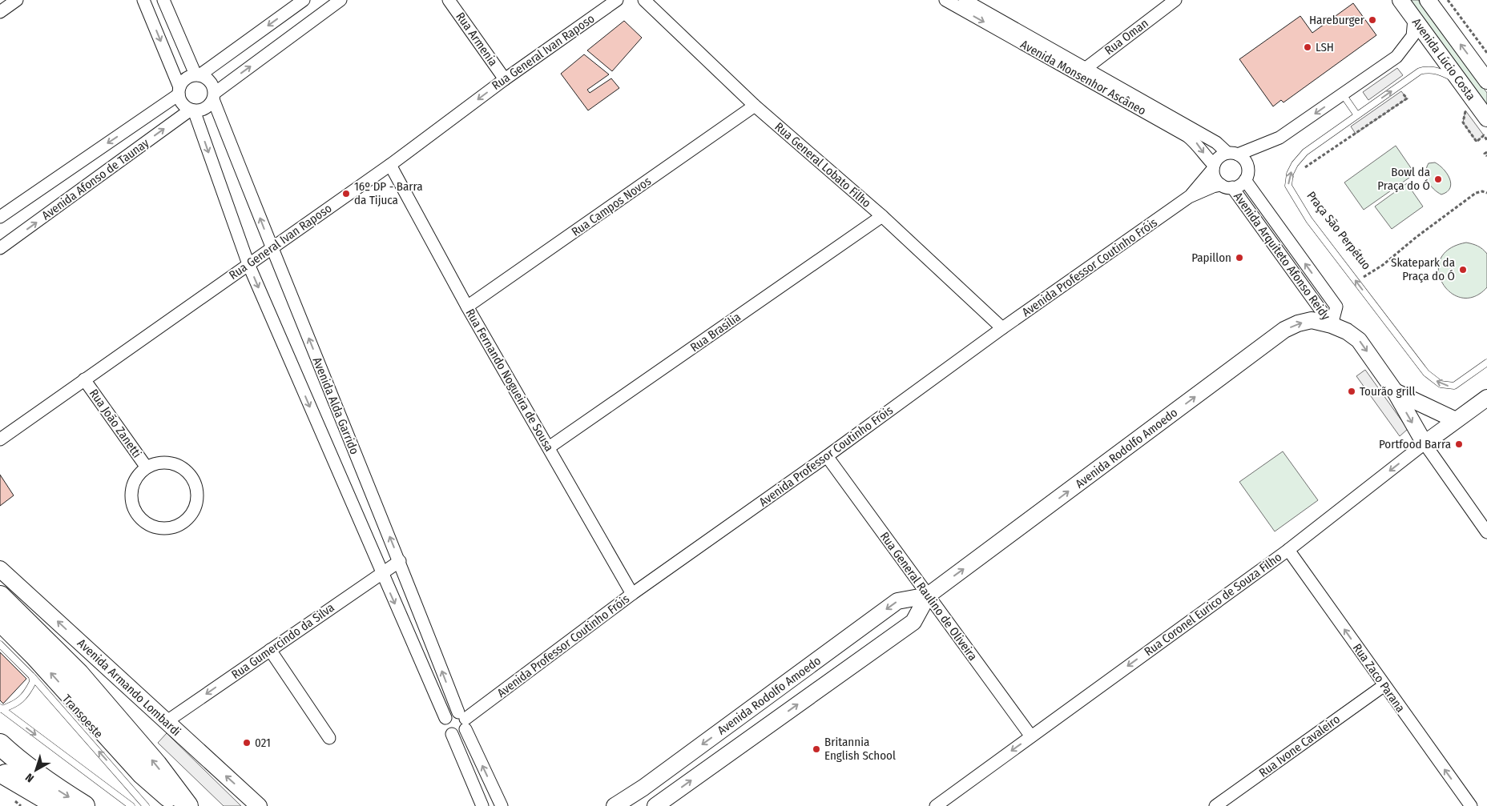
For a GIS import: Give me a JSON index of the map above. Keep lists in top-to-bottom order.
{
  "streets": {
    "street": [
      "Rua Oman",
      "Rua Armenia",
      "Rua General Ivan Raposo",
      "Avenida Lúcio Costa",
      "Avenida Monsenhor Ascâneo",
      "Rua General Lobato Filho",
      "Avenida Afonso de Taunay",
      "Rua Campos Novos",
      "Avenida Arquiteto Afonso Reidy",
      "Avenida Professor Coutinho Fróis",
      "Rua Brasília",
      "Rua Fernando Nogueira de Sousa",
      "Avenida Alda Garrido",
      "Rua João Zanetti",
      "Avenida Rodolfo Amoedo",
      "Rua General Raulino de Oliveira",
      "Rua Coronel Eurico de Souza Filho",
      "Rua Gumercindo da Silva",
      "Rua Zaco Parana",
      "Avenida Armando Lombardi",
      "Rua Ivone Cavaleiro"
    ],
    "lane": ["Praça São Perpétuo", "Transoeste"]
  },
  "crossings": [
    ["Rua Oman", "Avenida Monsenhor Ascâneo"],
    ["Rua Armenia", "Rua General Ivan Raposo"],
    ["Rua General Ivan Raposo", "Rua Fernando Nogueira de Sousa"],
    ["Rua General Ivan Raposo", "Avenida Alda Garrido"],
    ["Rua General Ivan Raposo", "Rua João Zanetti"],
    ["Avenida Lúcio Costa", "Praça São Perpétuo"],
    ["Avenida Monsenhor Ascâneo", "Avenida Arquiteto Afonso Reidy"],
    ["Avenida Monsenhor Ascâneo", "Avenida Professor Coutinho Fróis"],
    ["Rua General Lobato Filho", "Rua Campos Novos"],
    ["Rua General Lobato Filho", "Avenida Professor Coutinho Fróis"],
    ["Rua General Lobato Filho", "Rua Brasília"],
    ["Avenida Afonso de Taunay", "Avenida Alda Garrido"],
    ["Rua Campos Novos", "Rua Fernando Nogueira de Sousa"],
    ["Avenida Arquiteto Afonso Reidy", "Avenida Professor Coutinho Fróis"],
    ["Avenida Arquiteto Afonso Reidy", "Avenida Rodolfo Amoedo"],
    ["Avenida Arquiteto Afonso Reidy", "Rua Coronel Eurico de Souza Filho"],
    ["Avenida Professor Coutinho Fróis", "Rua Fernando Nogueira de Sousa"],
    ["Avenida Professor Coutinho Fróis", "Avenida Alda Garrido"],
    ["Avenida Professor Coutinho Fróis", "Rua General Raulino de Oliveira"],
    ["Rua Brasília", "Rua Fernando Nogueira de Sousa"],
    ["Avenida Alda Garrido", "Rua Gumercindo da Silva"],
    ["Avenida Rodolfo Amoedo", "Rua General Raulino de Oliveira"],
    ["Rua General Raulino de Oliveira", "Rua Coronel Eurico de Souza Filho"],
    ["Rua Coronel Eurico de Souza Filho", "Rua Zaco Parana"],
    ["Rua Gumercindo da Silva", "Avenida Armando Lombardi"],
    ["Rua Zaco Parana", "Rua Ivone Cavaleiro"]
  ],
  "one_way": [
    "Rua Coronel Eurico de Souza Filho",
    "Rua Gumercindo da Silva",
    "Rua Zaco Parana",
    "Avenida Armando Lombardi"
  ],
  "places": [
    "Hareburger",
    "LSH",
    "Bowl da Praça do Ó",
    "16º DP - Barra da Tijuca",
    "Papillon",
    "Skatepark da Praça do Ó",
    "Tourão grill",
    "Portfood Barra",
    "021",
    "Britannia English School"
  ],
  "north": "bottom left"
}
